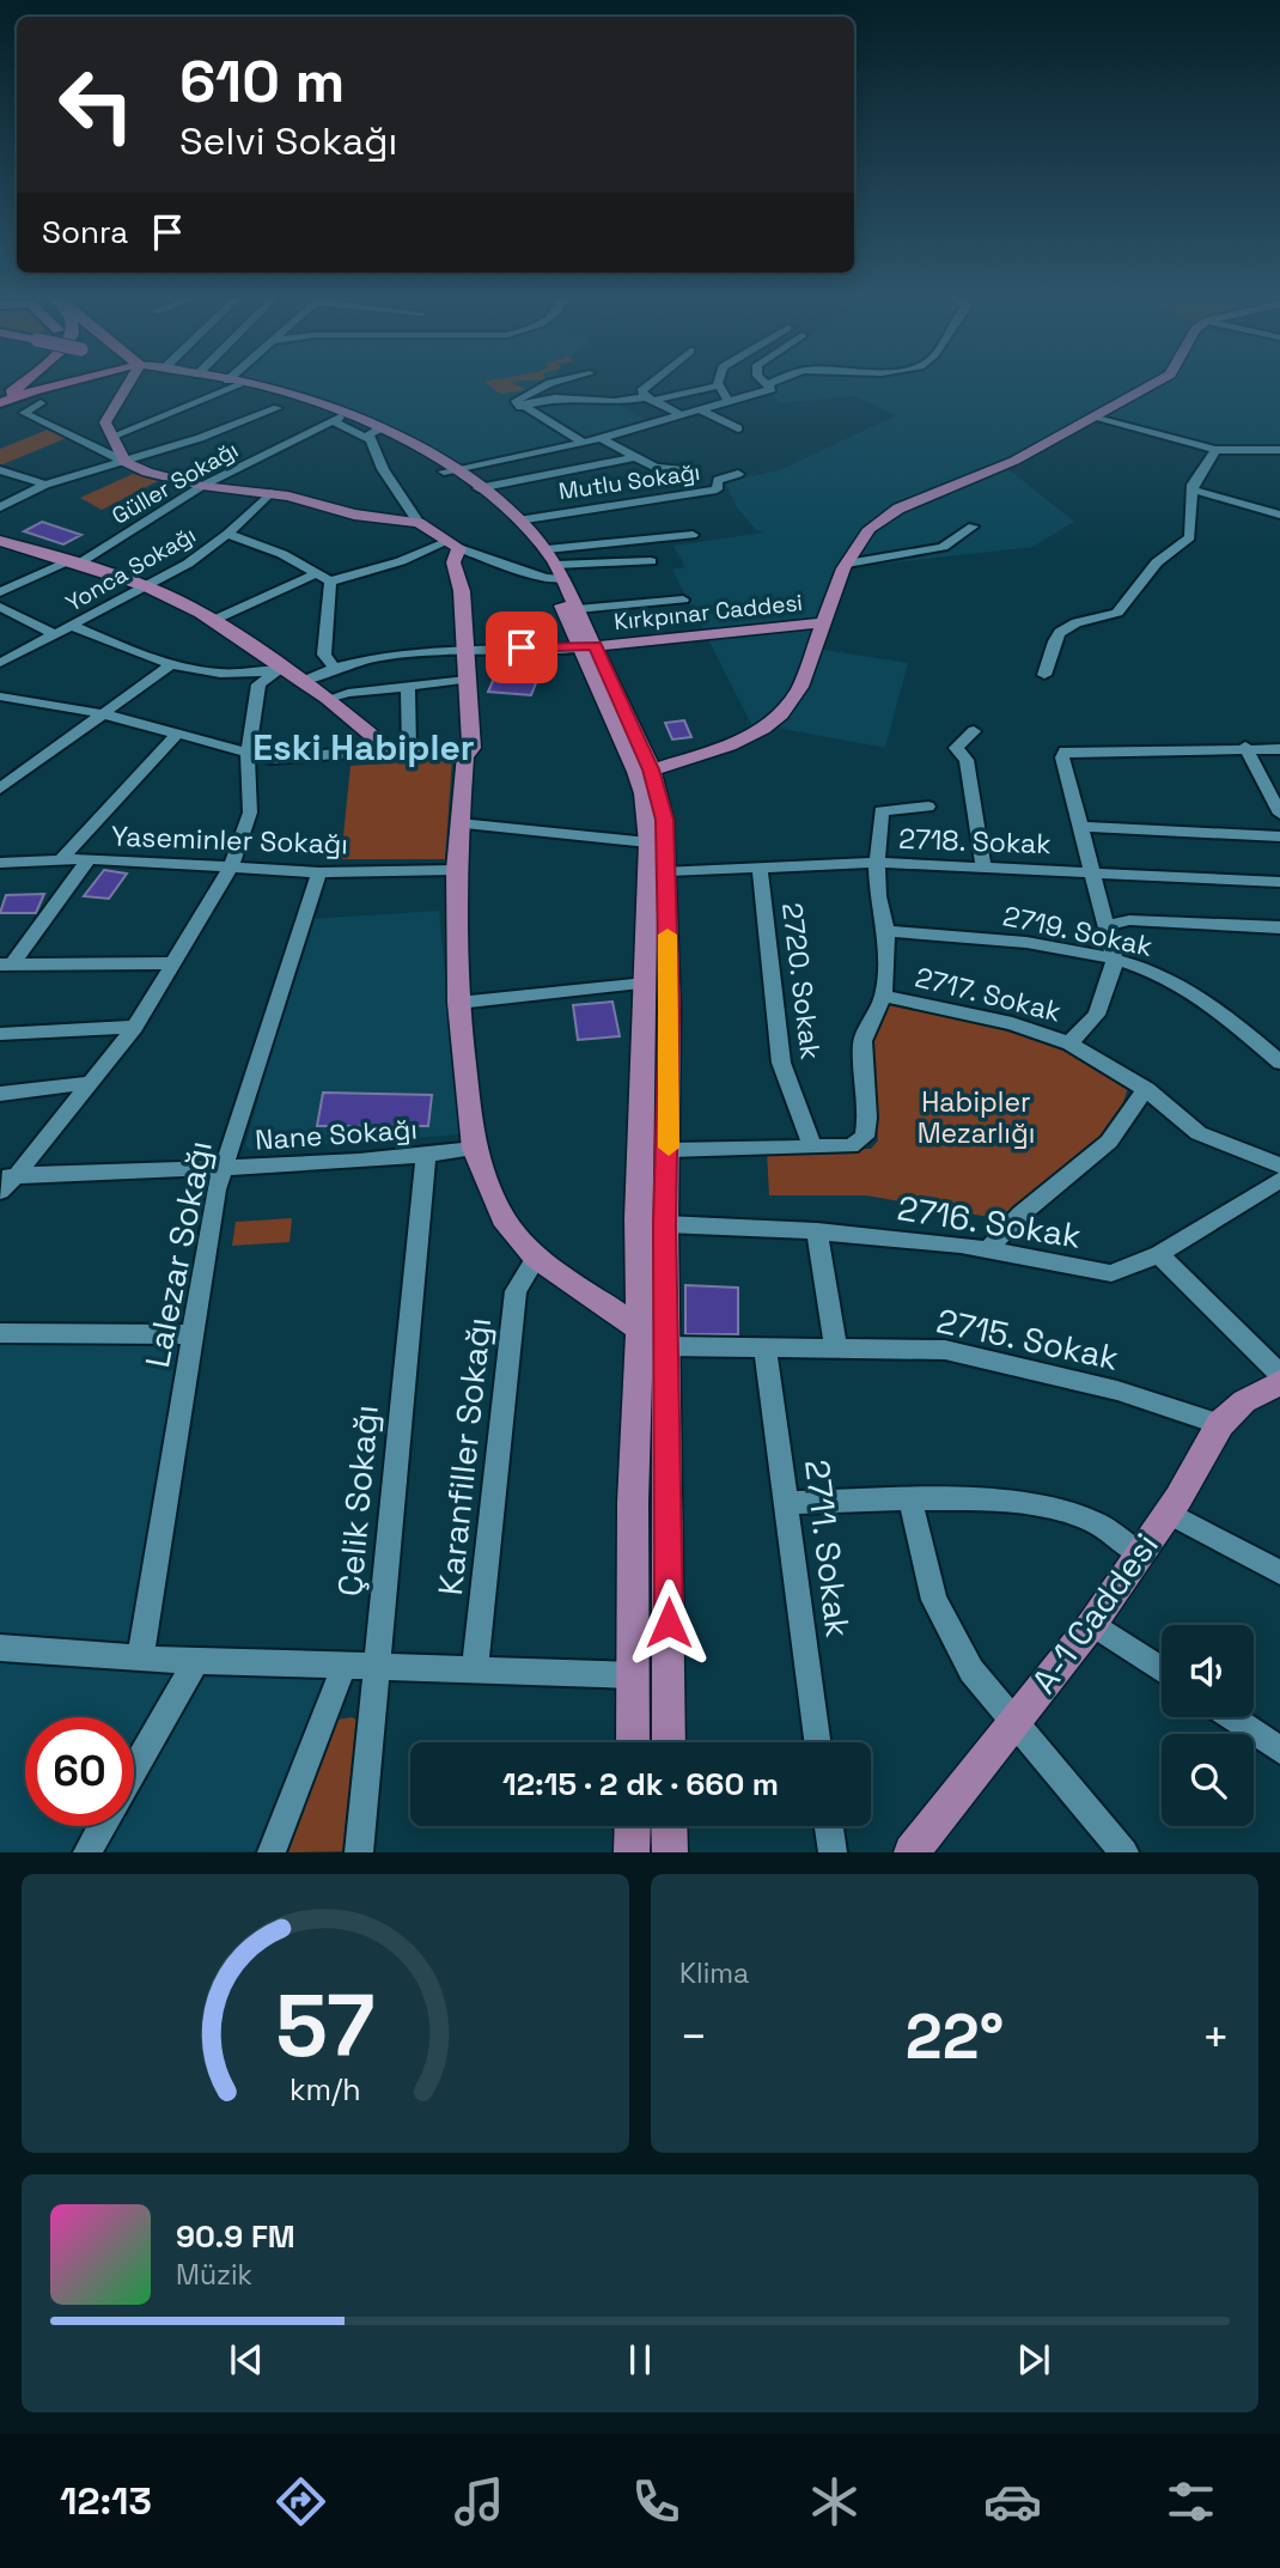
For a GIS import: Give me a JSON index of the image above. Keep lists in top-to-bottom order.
{
  "streets": {
    "main road": ["Kırkpınar Caddesi", "A-1 Caddesi"],
    "street": [
      "Mutlu Sokağı",
      "Güller Sokağı",
      "Yonca Sokağı",
      "Yaseminler Sokağı",
      "2718. Sokak",
      "2719. Sokak",
      "2720. Sokak",
      "2717. Sokak",
      "Nane Sokağı",
      "2716. Sokak",
      "Lalezar Sokağı",
      "2715. Sokak",
      "Karanfiller Sokağı",
      "Çelik Sokağı",
      "2711. Sokak"
    ]
  },
  "crossings": [
    ["Yaseminler Sokağı", "Lalezar Sokağı"],
    ["2718. Sokak", "2720. Sokak"],
    ["2718. Sokak", "2717. Sokak"],
    ["2719. Sokak", "2717. Sokak"],
    ["Nane Sokağı", "Lalezar Sokağı"],
    ["Nane Sokağı", "Çelik Sokağı"],
    ["2715. Sokak", "2711. Sokak"],
    ["2715. Sokak", "A-1 Caddesi"]
  ],
  "districts": ["Eski Habipler"],
  "parks": ["Habipler Mezarlığı"],
  "page": {
    "turn": ["610 m", "Selvi Sokağı"],
    "then": "Sonra",
    "limit": "60",
    "trip": "12:15 · 2 dk · 660 m",
    "tile": "Klima",
    "heat": ["−", "22°", "+"],
    "song": ["90.9 FM", "Müzik"],
    "tabs": "12:13",
    "gauge": ["57", "km/h"]
  }
}
